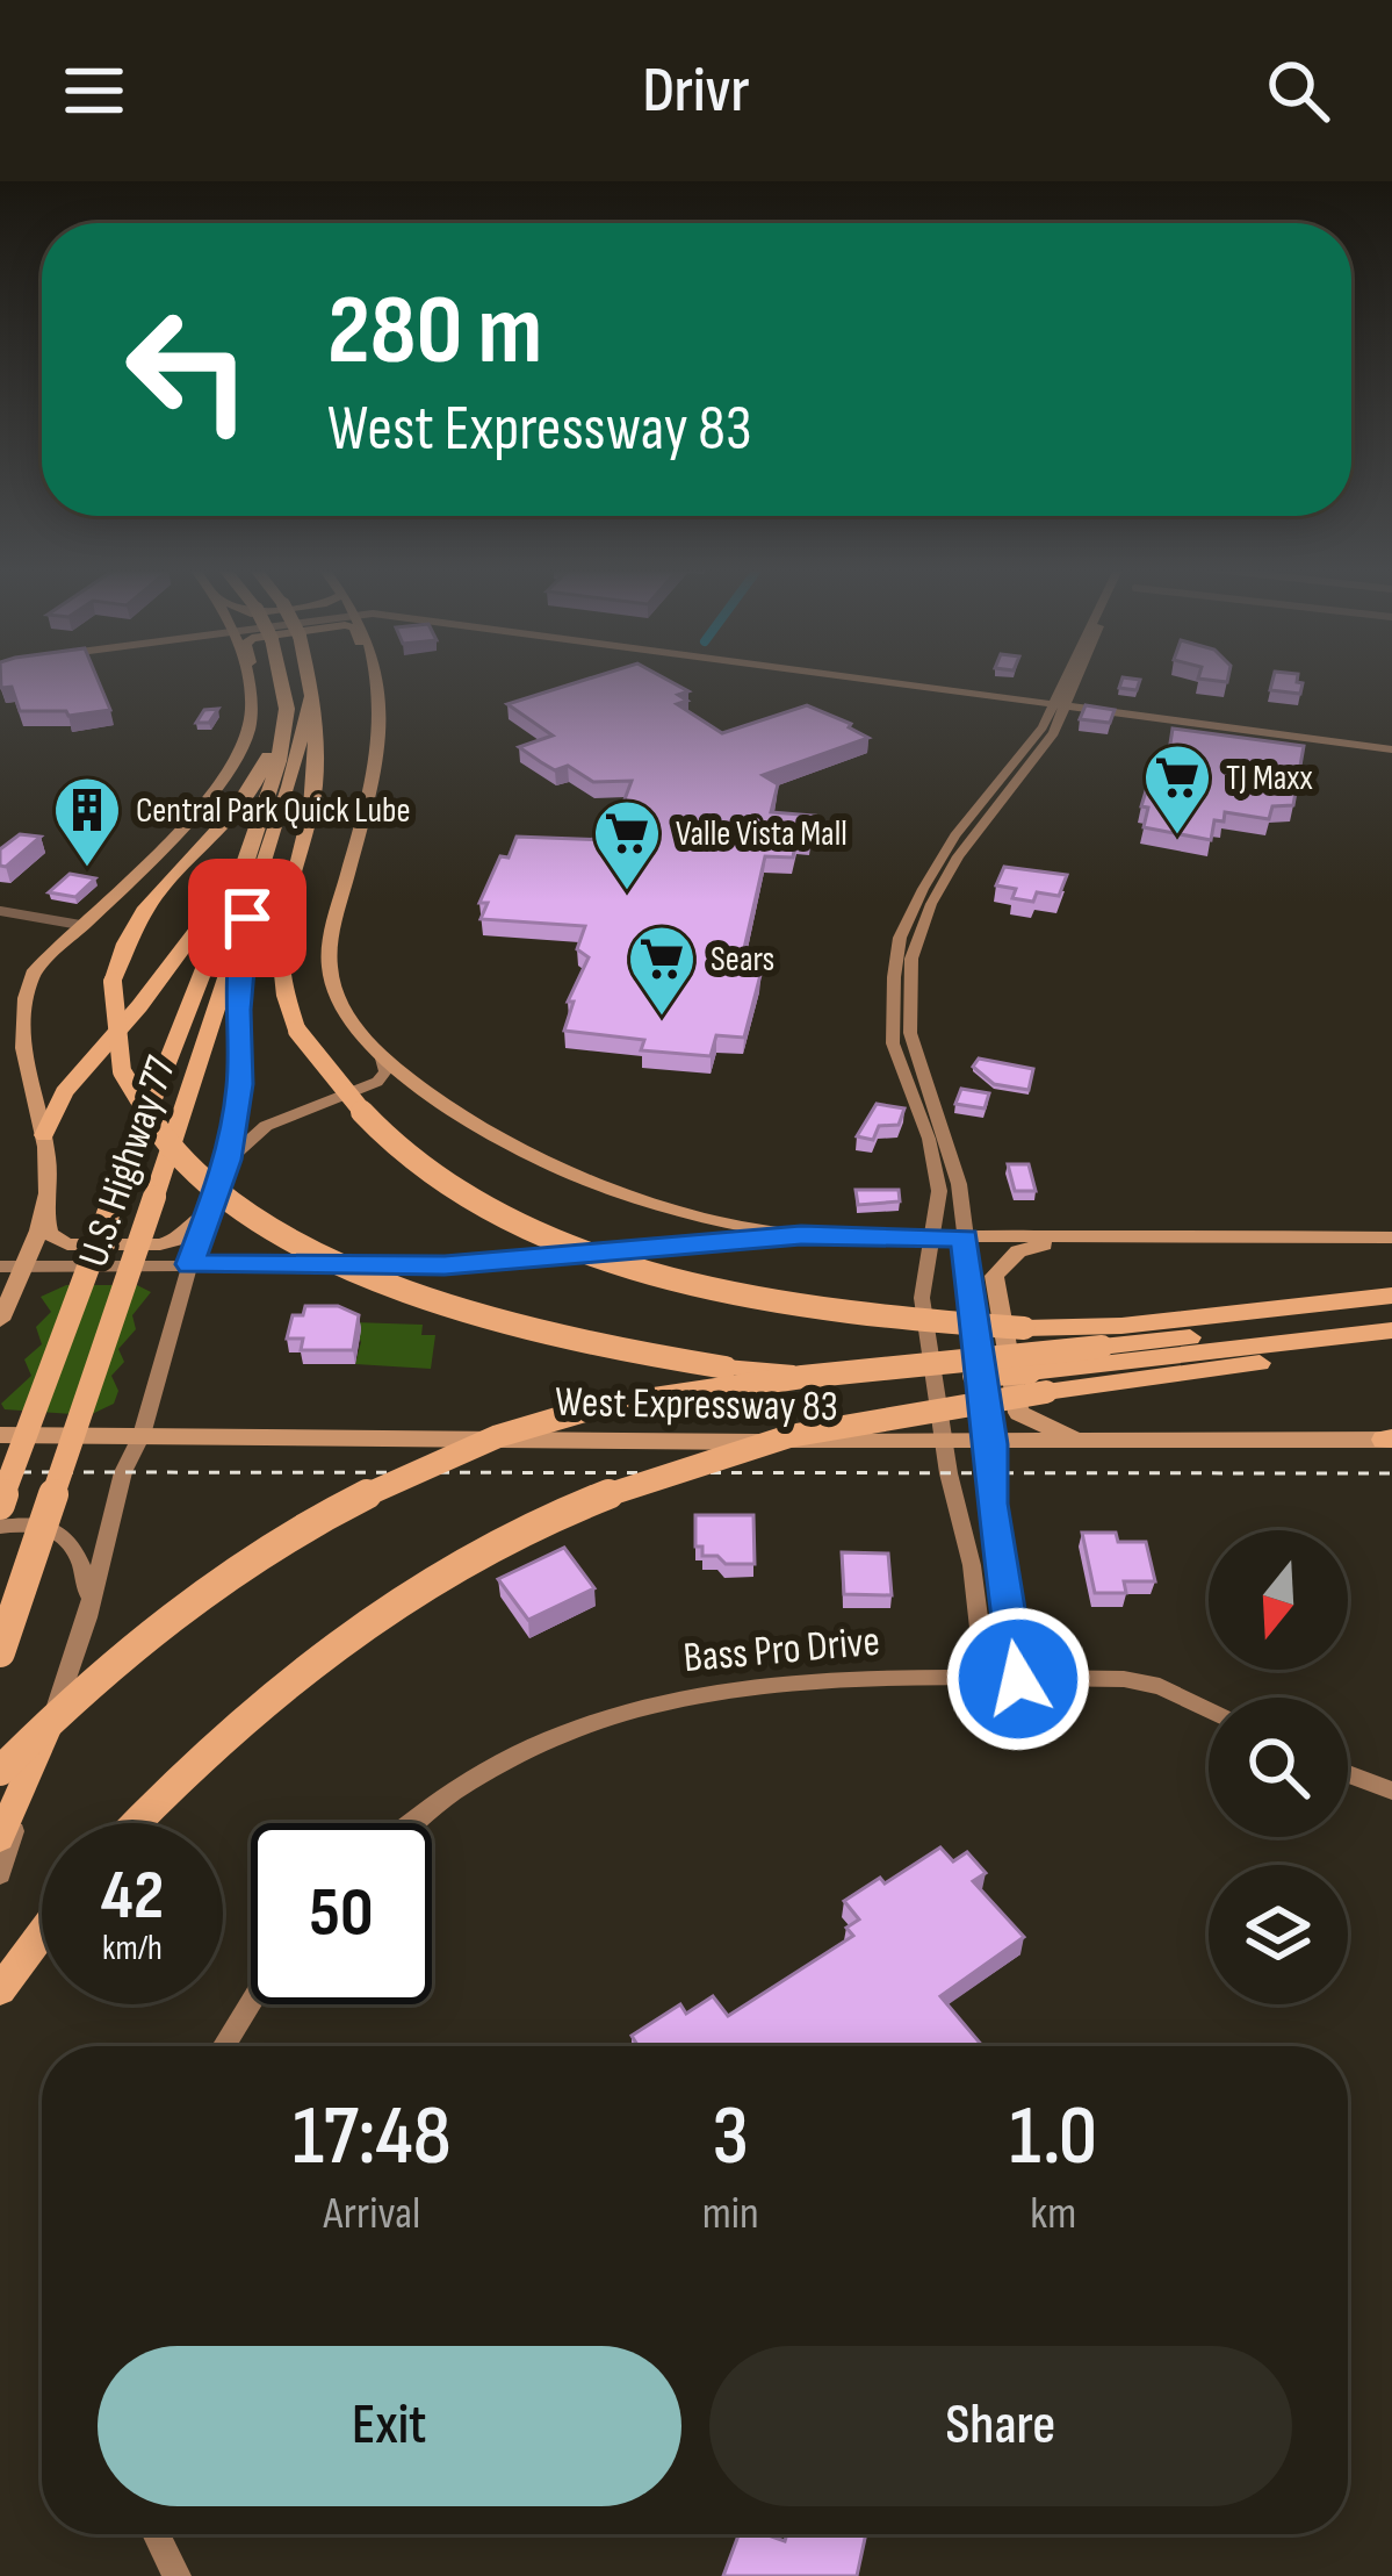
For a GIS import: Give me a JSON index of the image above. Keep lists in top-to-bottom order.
{
  "streets": {
    "highway": ["U.S. Highway 77"],
    "main road": ["West Expressway 83", "Bass Pro Drive"]
  },
  "places": {
    "supermarket": ["TJ Maxx", "Valle Vista Mall", "Sears"],
    "building": ["Central Park Quick Lube"]
  },
  "north": "bottom",
  "page": {
    "header": "Drivr",
    "turn": ["280 m", "West Expressway 83"],
    "speed": "42 km/h",
    "limit": "50",
    "eta": [
      "17:48",
      "Arrival",
      "3",
      "min",
      "1.0",
      "km"
    ],
    "buttons": ["Exit", "Share"]
  }
}
